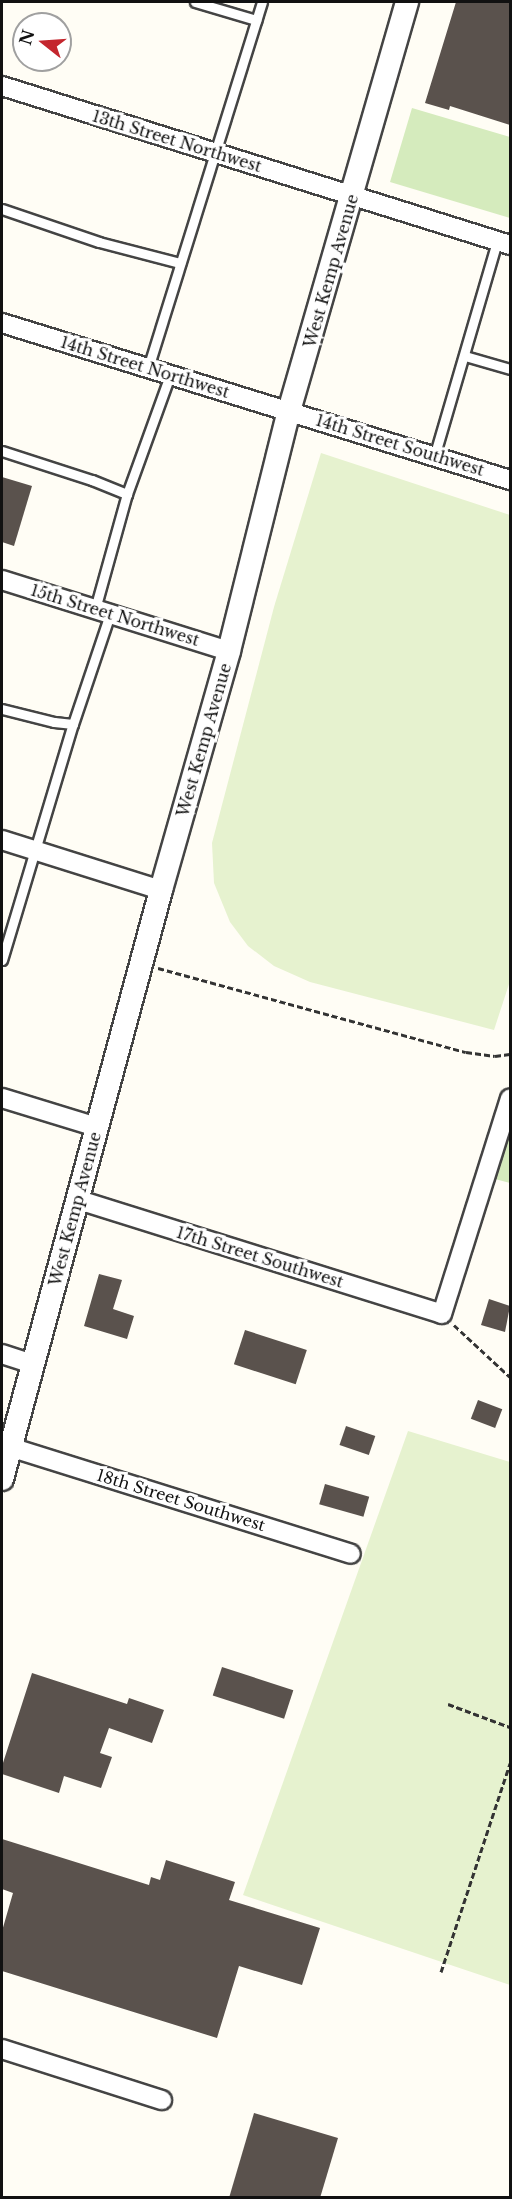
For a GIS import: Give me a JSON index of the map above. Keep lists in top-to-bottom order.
{
  "streets": {
    "street": [
      "13th Street Northwest",
      "West Kemp Avenue",
      "14th Street Northwest",
      "14th Street Southwest",
      "15th Street Northwest",
      "17th Street Southwest",
      "18th Street Southwest"
    ]
  },
  "crossings": [
    ["13th Street Northwest", "West Kemp Avenue"],
    ["West Kemp Avenue", "14th Street Northwest"],
    ["West Kemp Avenue", "14th Street Southwest"],
    ["West Kemp Avenue", "15th Street Northwest"],
    ["West Kemp Avenue", "17th Street Southwest"],
    ["West Kemp Avenue", "18th Street Southwest"],
    ["14th Street Northwest", "14th Street Southwest"]
  ],
  "north": "left"
}
